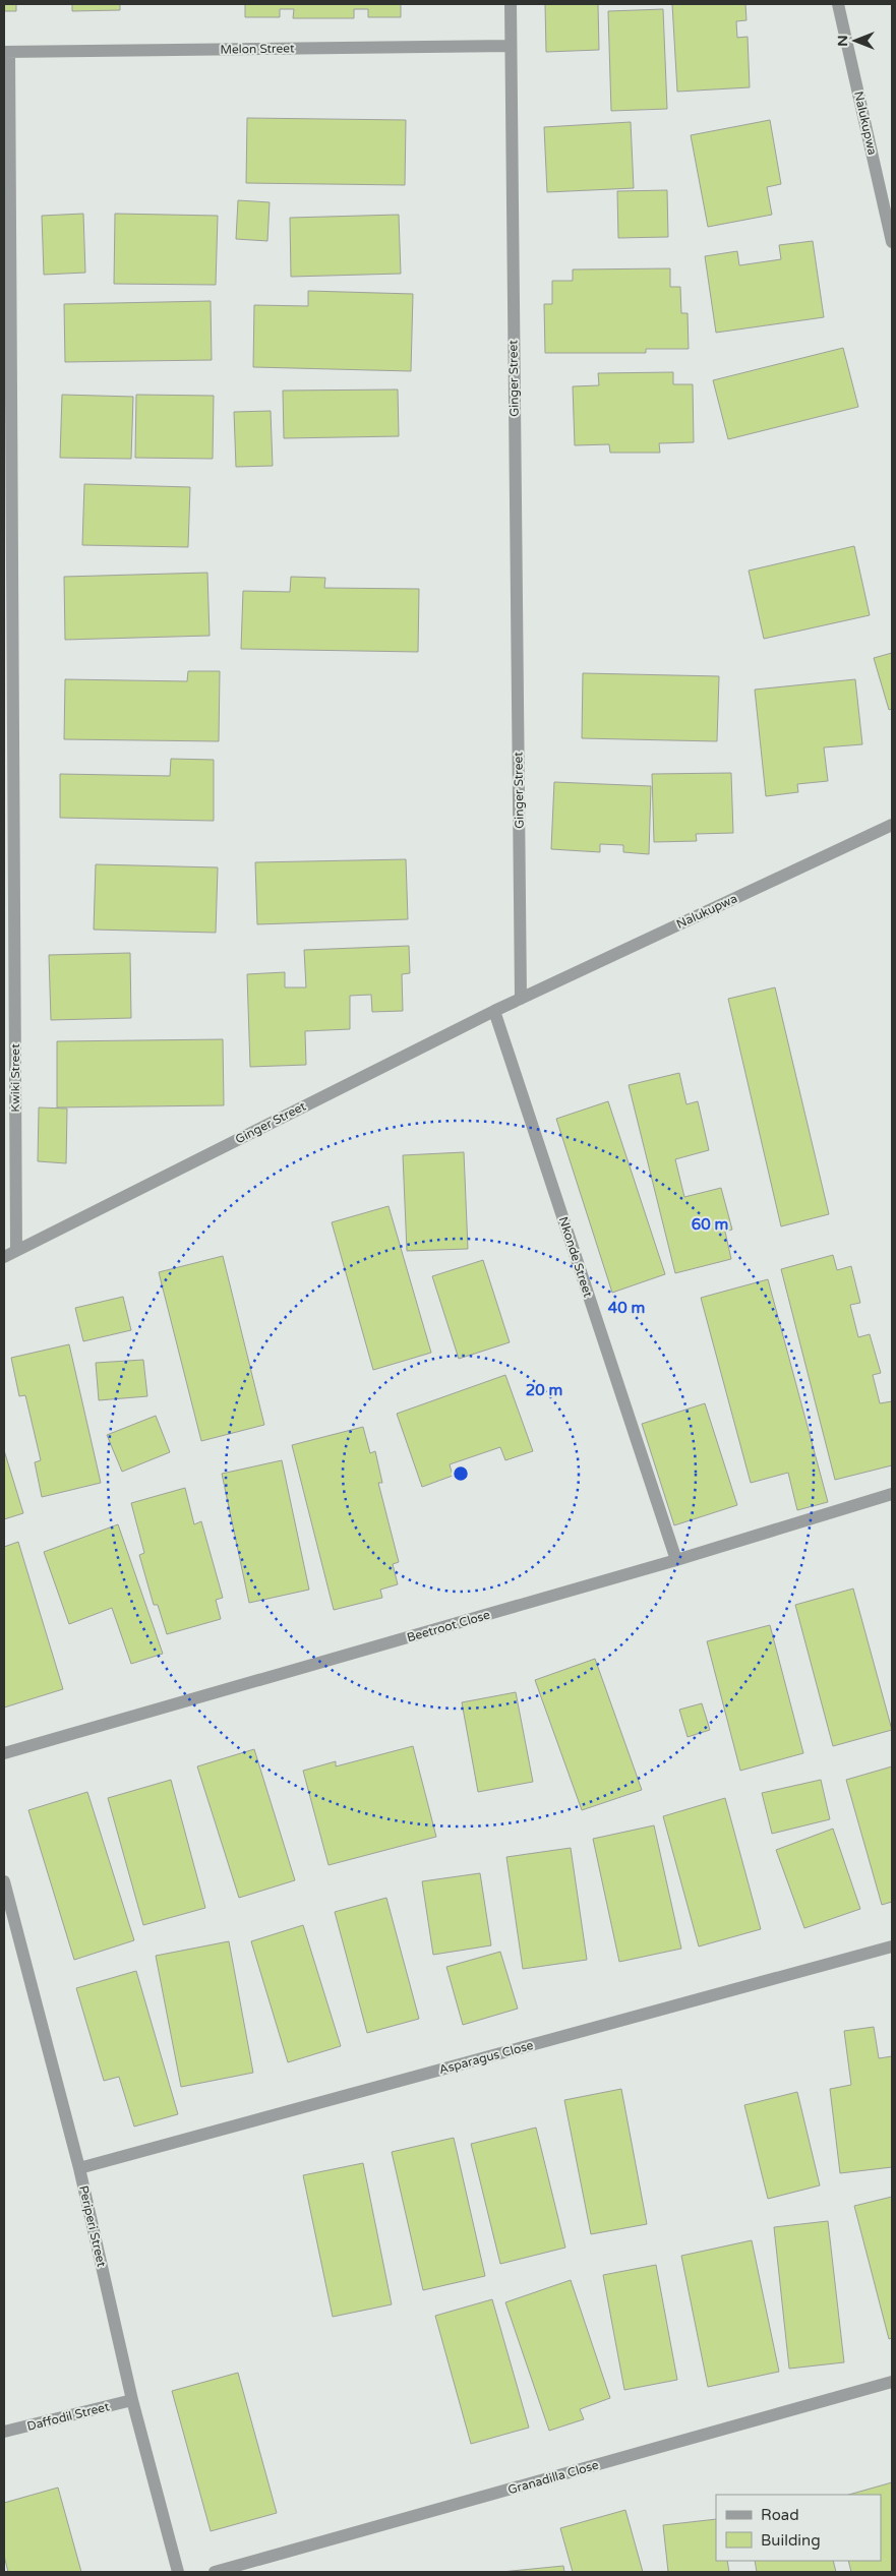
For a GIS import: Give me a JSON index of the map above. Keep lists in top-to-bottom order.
{
  "streets": {
    "street": [
      "Melon Street",
      "Nalukupwa",
      "Ginger Street",
      "Kwiki Street",
      "Nkonde Street",
      "Beetroot Close",
      "Asparagus Close",
      "Periperi Street",
      "Daffodil Street",
      "Granadilla Close"
    ]
  },
  "crossings": [
    ["Melon Street", "Ginger Street"],
    ["Melon Street", "Kwiki Street"],
    ["Nalukupwa", "Ginger Street"],
    ["Ginger Street", "Kwiki Street"],
    ["Ginger Street", "Nkonde Street"],
    ["Nkonde Street", "Beetroot Close"],
    ["Asparagus Close", "Periperi Street"],
    ["Periperi Street", "Daffodil Street"]
  ],
  "legend": ["Road", "Building"],
  "north": "left",
  "rings": ["60 m", "40 m", "20 m"]
}
